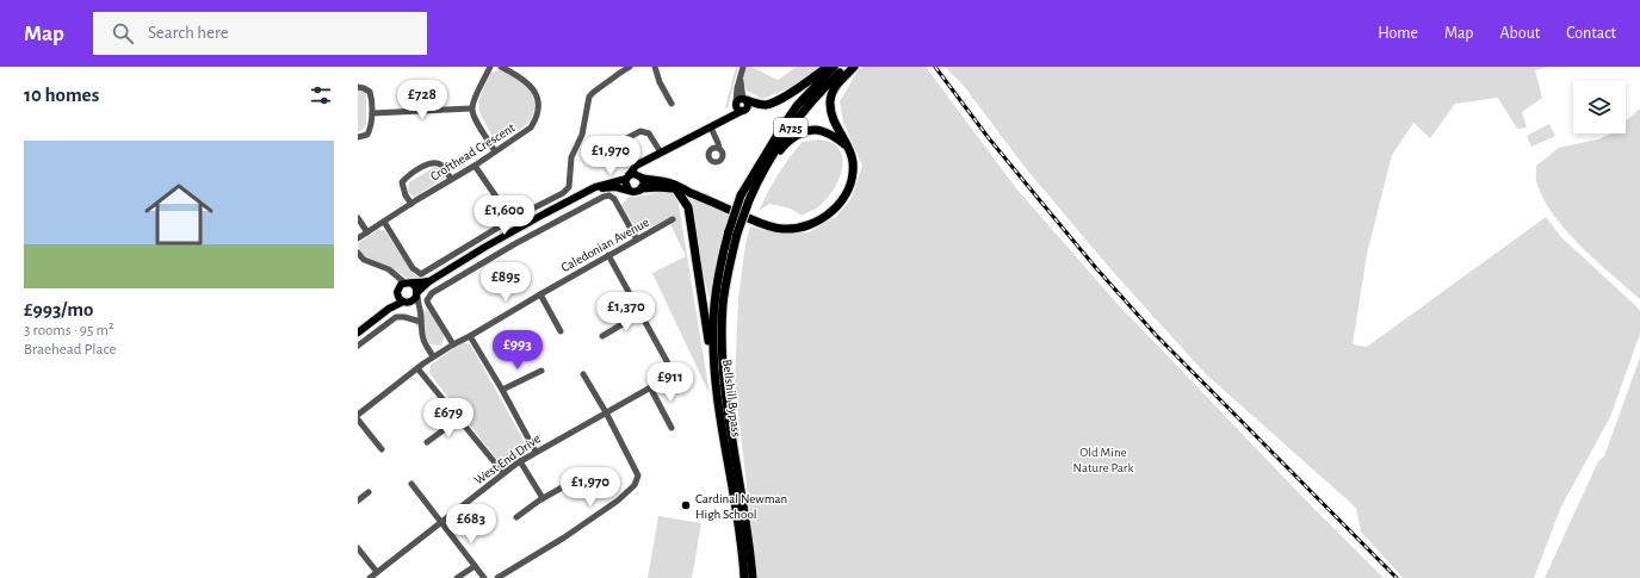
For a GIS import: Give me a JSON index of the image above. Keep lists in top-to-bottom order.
{
  "streets": {
    "highway": ["A725", "Bellshill Bypass"],
    "street": ["Crofthead Crescent", "Caledonian Avenue", "West End Drive"]
  },
  "crossings": [
    ["A725", "Bellshill Bypass"]
  ],
  "parks": ["Old Mine Nature Park"],
  "places": ["Cardinal Newman High School"],
  "page": {
    "header": "Map",
    "search": "Search here",
    "nav": [
      "Home",
      "Map",
      "About",
      "Contact"
    ],
    "heading": "10 homes",
    "price": [
      "£728",
      "£1,970",
      "£1,600",
      "£895",
      "£1,370",
      "£993",
      "£911",
      "£679",
      "£1,970",
      "£683"
    ],
    "list": [
      {
        "name": "£993/mo",
        "note": "3 rooms · 95 m² · Braehead Place"
      }
    ]
  }
}
